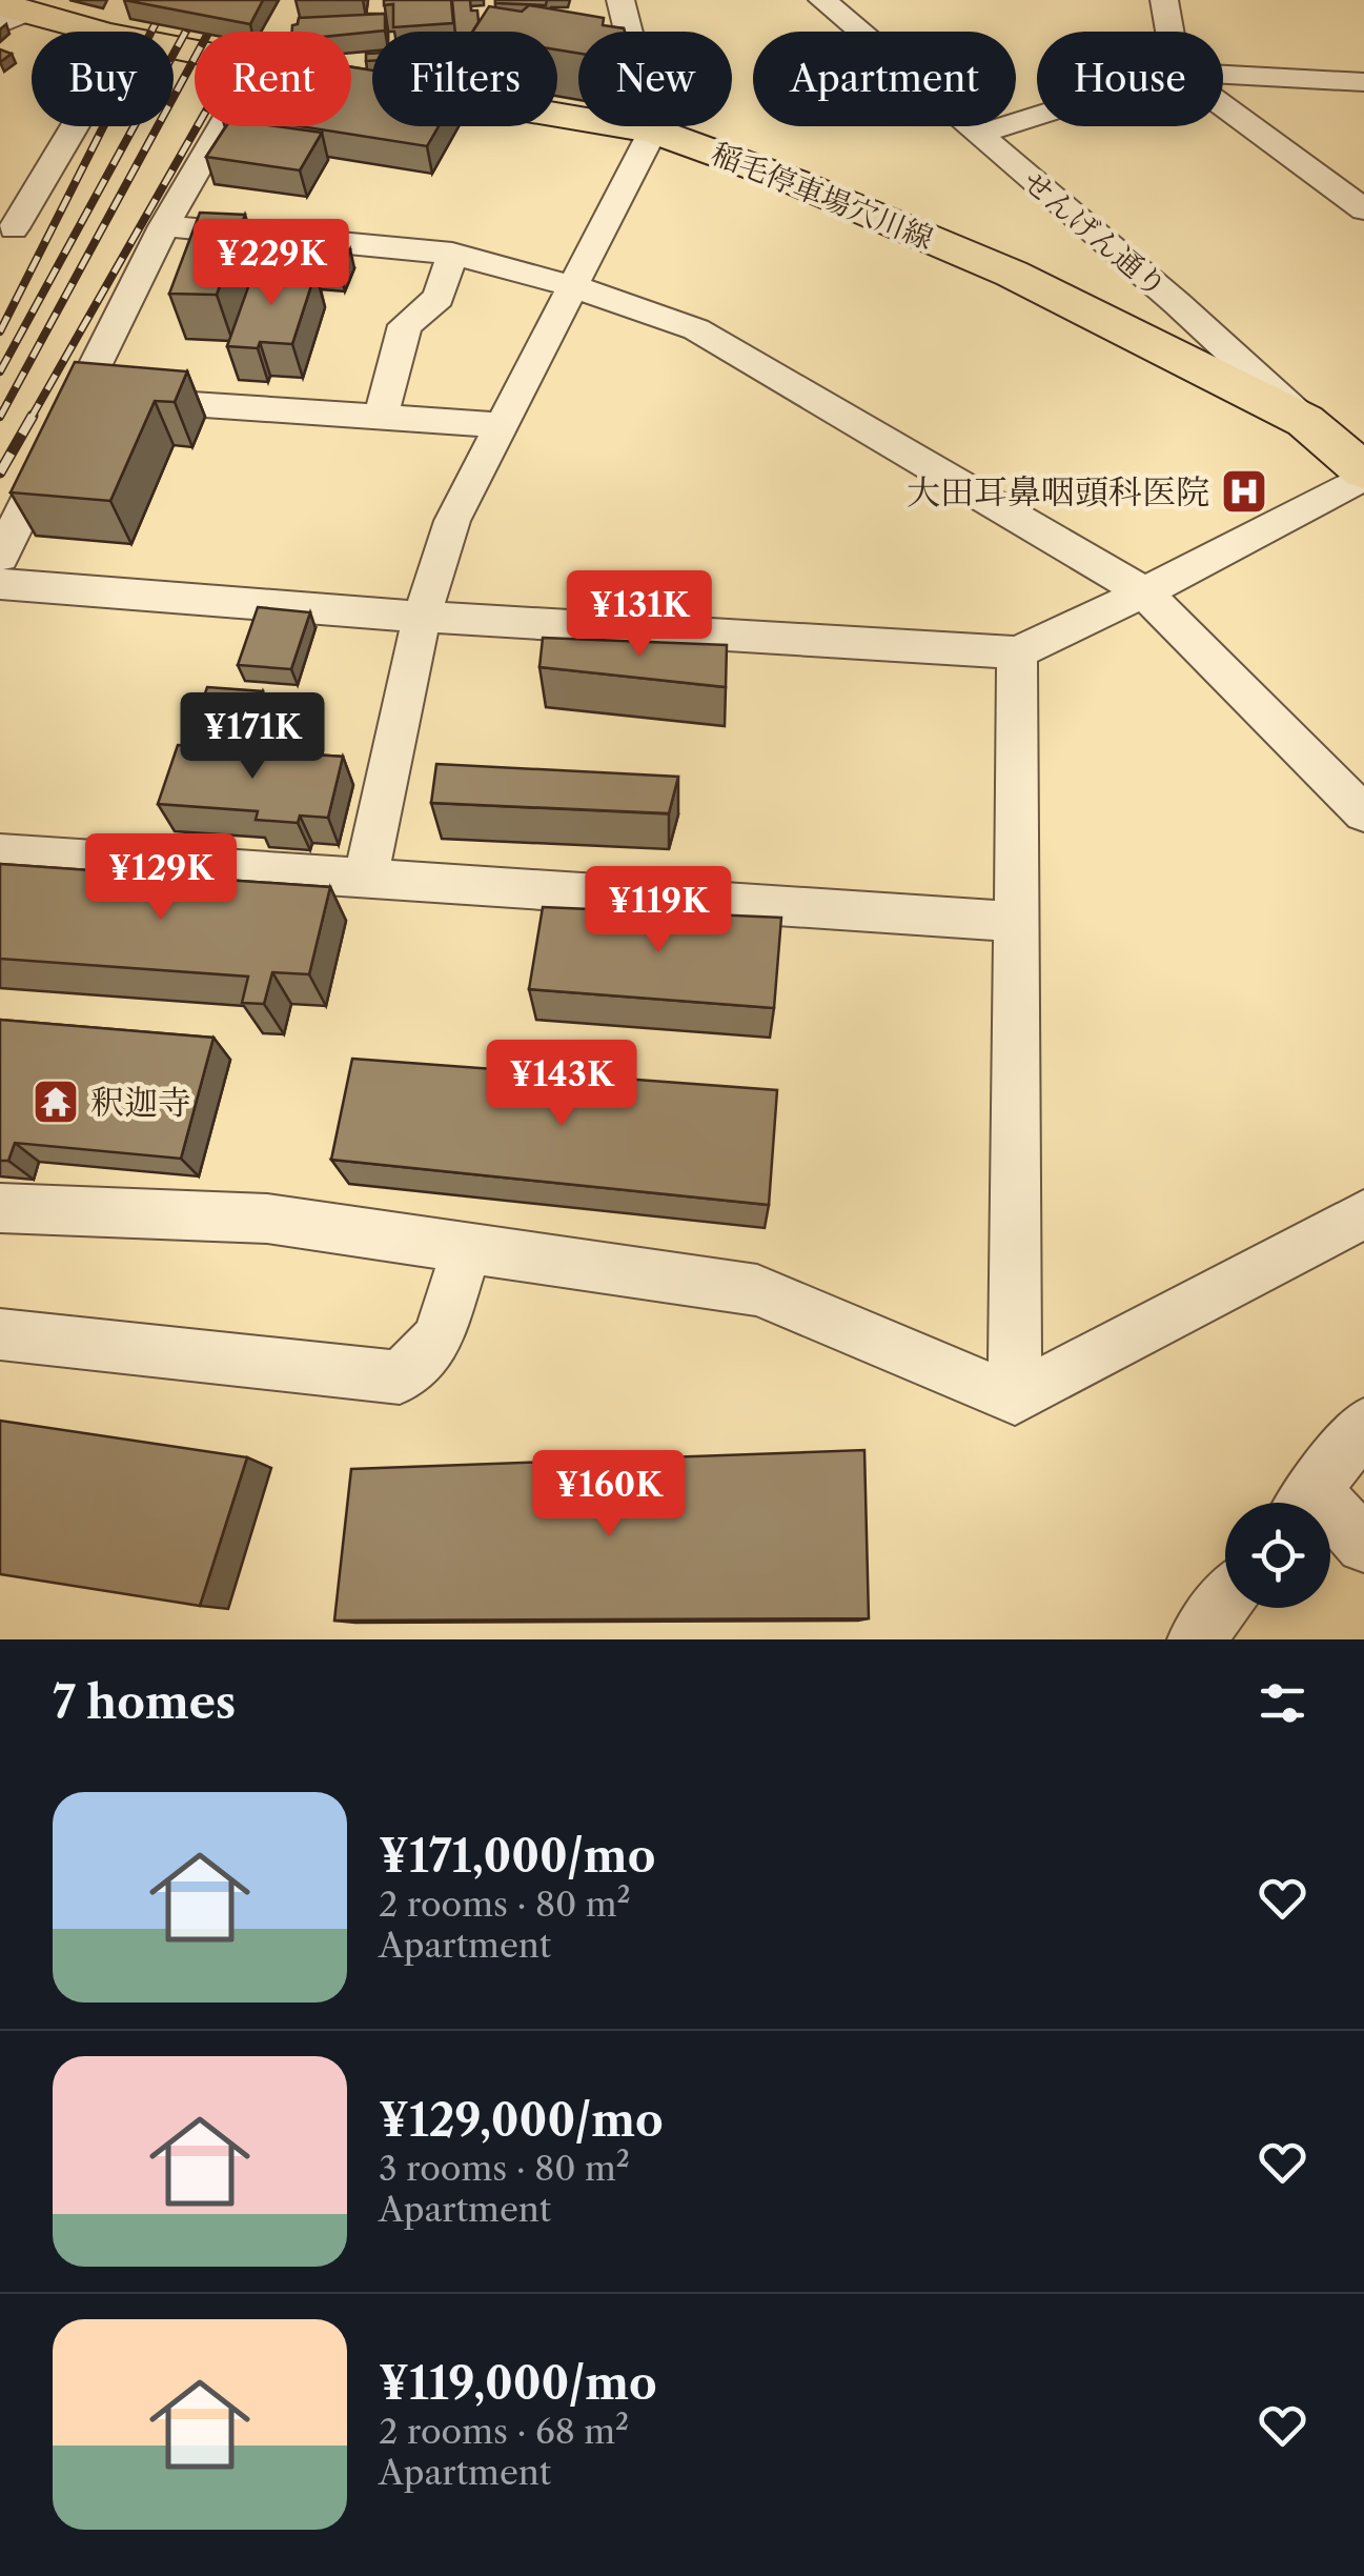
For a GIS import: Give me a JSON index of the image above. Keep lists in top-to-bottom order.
{
  "streets": {
    "main road": ["稲毛停車場穴川線", "せんげん通り"]
  },
  "crossings": [
    ["稲毛停車場穴川線", "せんげん通り"]
  ],
  "places": {
    "hospital": ["大田耳鼻咽頭科医院"],
    "temple": ["釈迦寺"]
  },
  "page": {
    "chip": [
      "Buy",
      "Rent",
      "Filters",
      "New",
      "Apartment",
      "House"
    ],
    "price": [
      "¥229K",
      "¥131K",
      "¥171K",
      "¥129K",
      "¥119K",
      "¥143K",
      "¥160K"
    ],
    "heading": "7 homes",
    "list": [
      {
        "name": "¥171,000/mo",
        "note": "2 rooms · 80 m² · Apartment"
      },
      {
        "name": "¥129,000/mo",
        "note": "3 rooms · 80 m² · Apartment"
      },
      {
        "name": "¥119,000/mo",
        "note": "2 rooms · 68 m² · Apartment"
      }
    ]
  }
}
